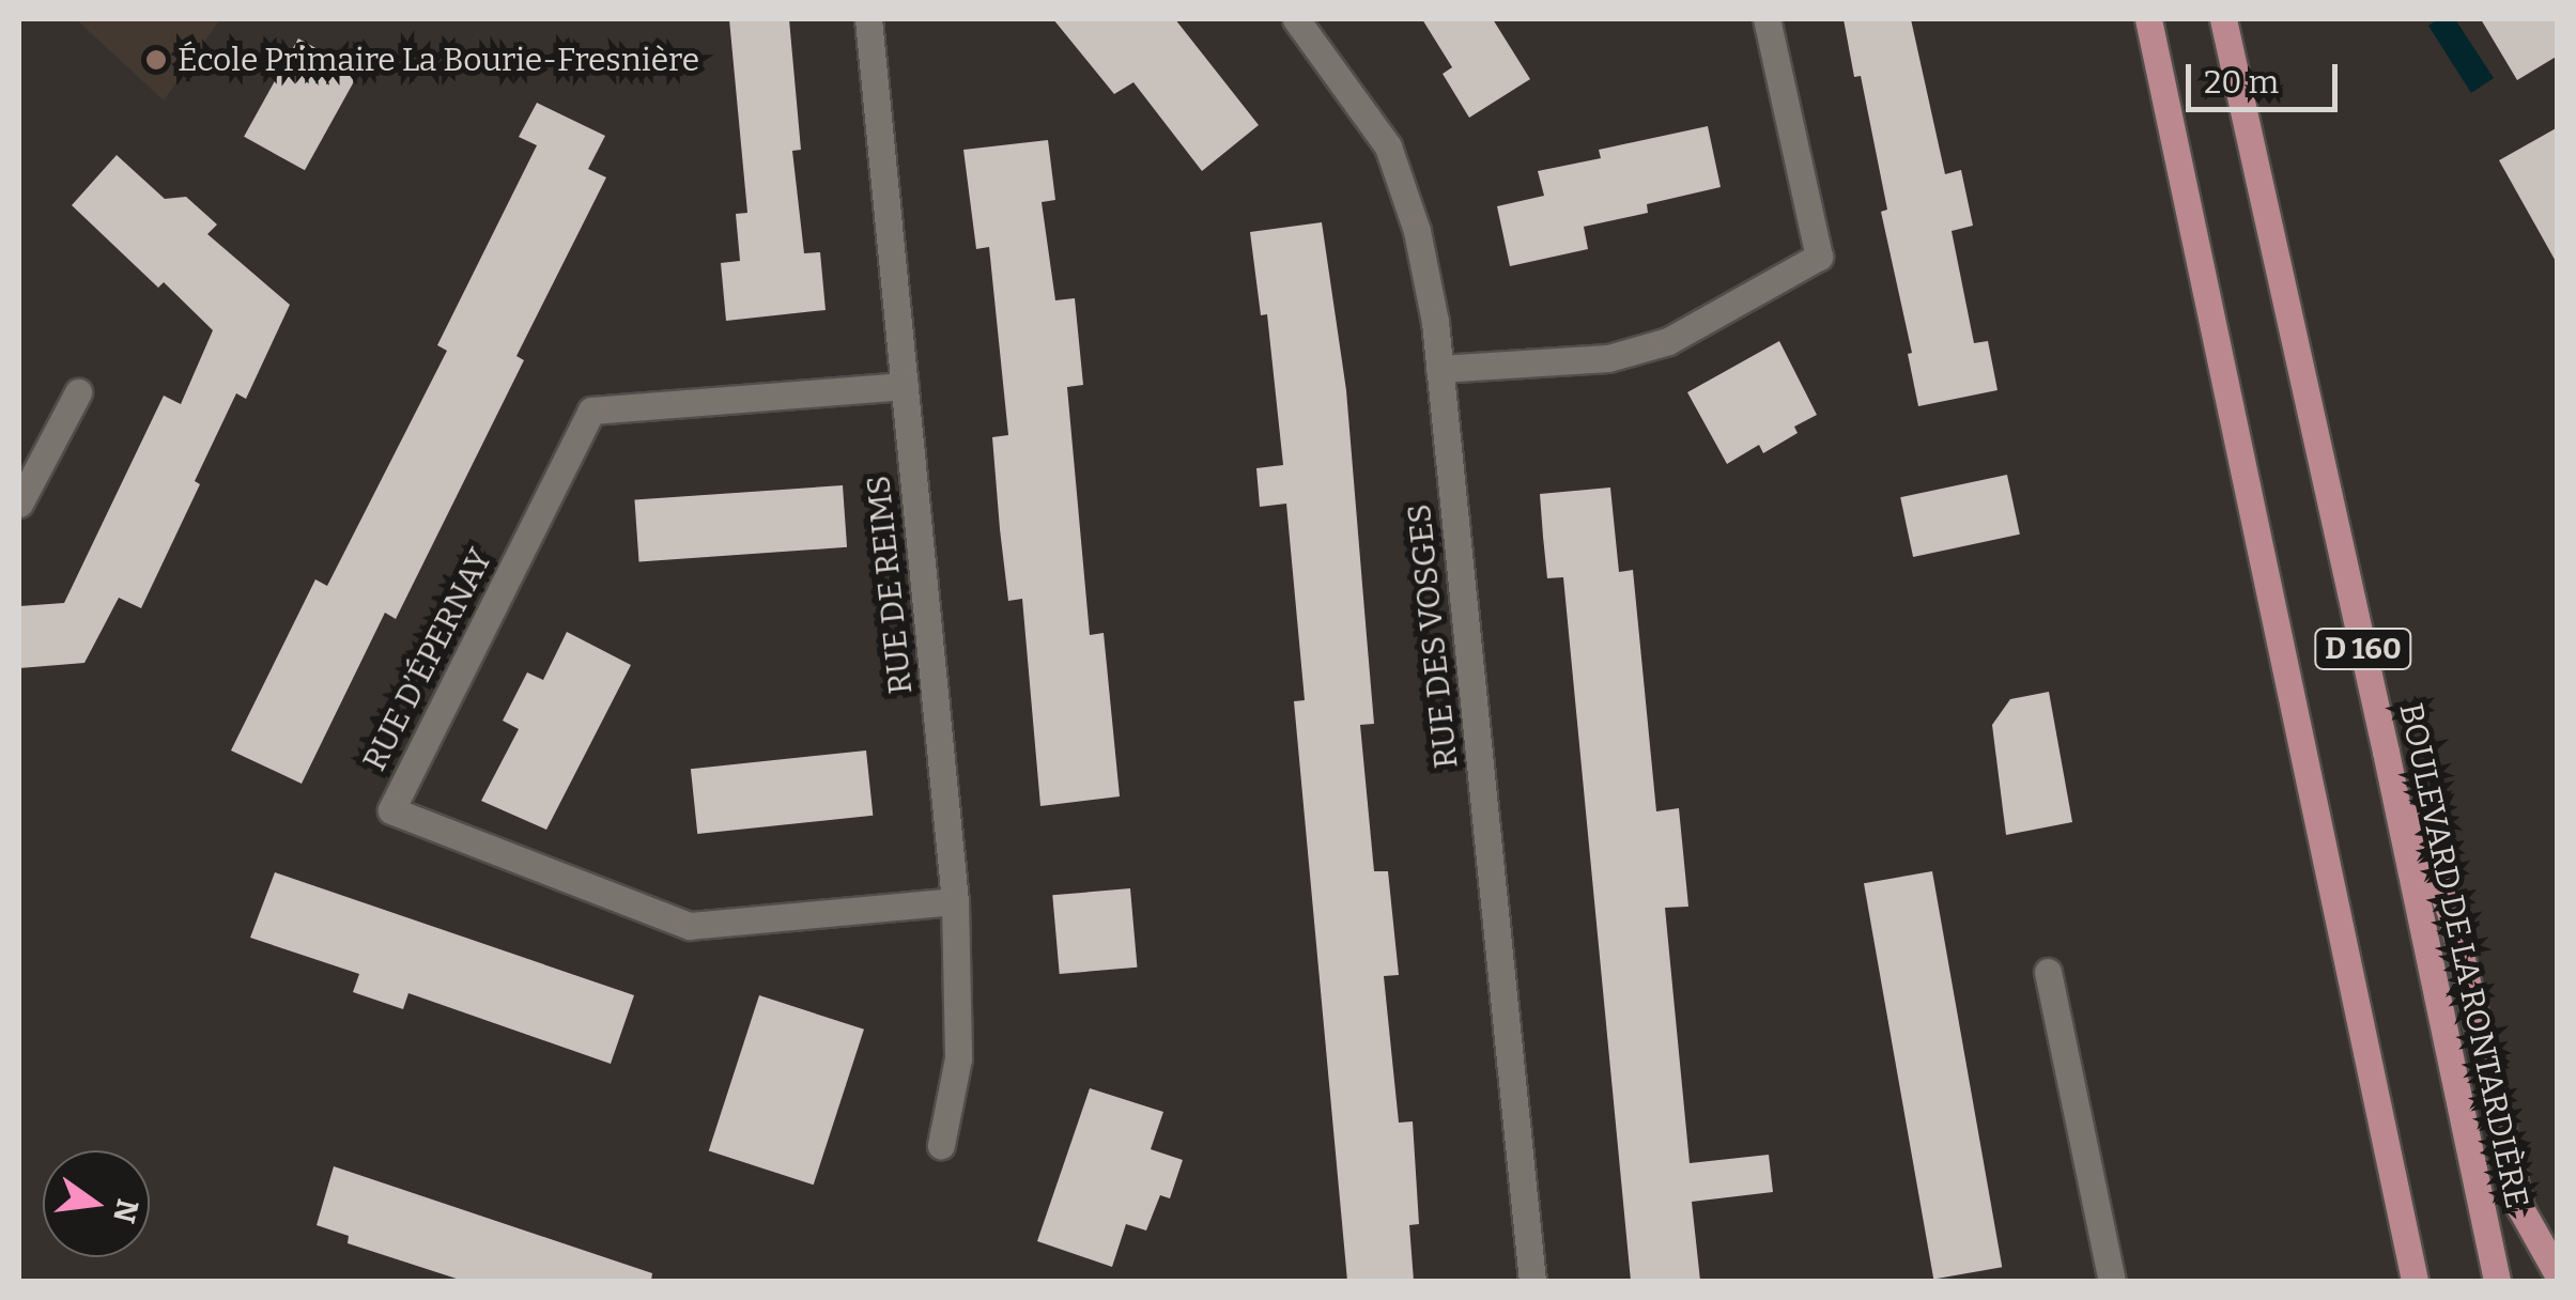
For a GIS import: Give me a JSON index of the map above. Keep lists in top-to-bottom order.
{
  "streets": {
    "main road": ["D 160", "BOULEVARD DE LA RONTARDIÈRE"],
    "street": ["RUE DE REIMS", "RUE DES VOSGES", "RUE D’ÉPERNAY"]
  },
  "crossings": [
    ["RUE DE REIMS", "RUE D’ÉPERNAY"]
  ],
  "places": ["École Primaire La Bourie-Fresnière"],
  "scale_bar": "20 m",
  "north": "right"
}
